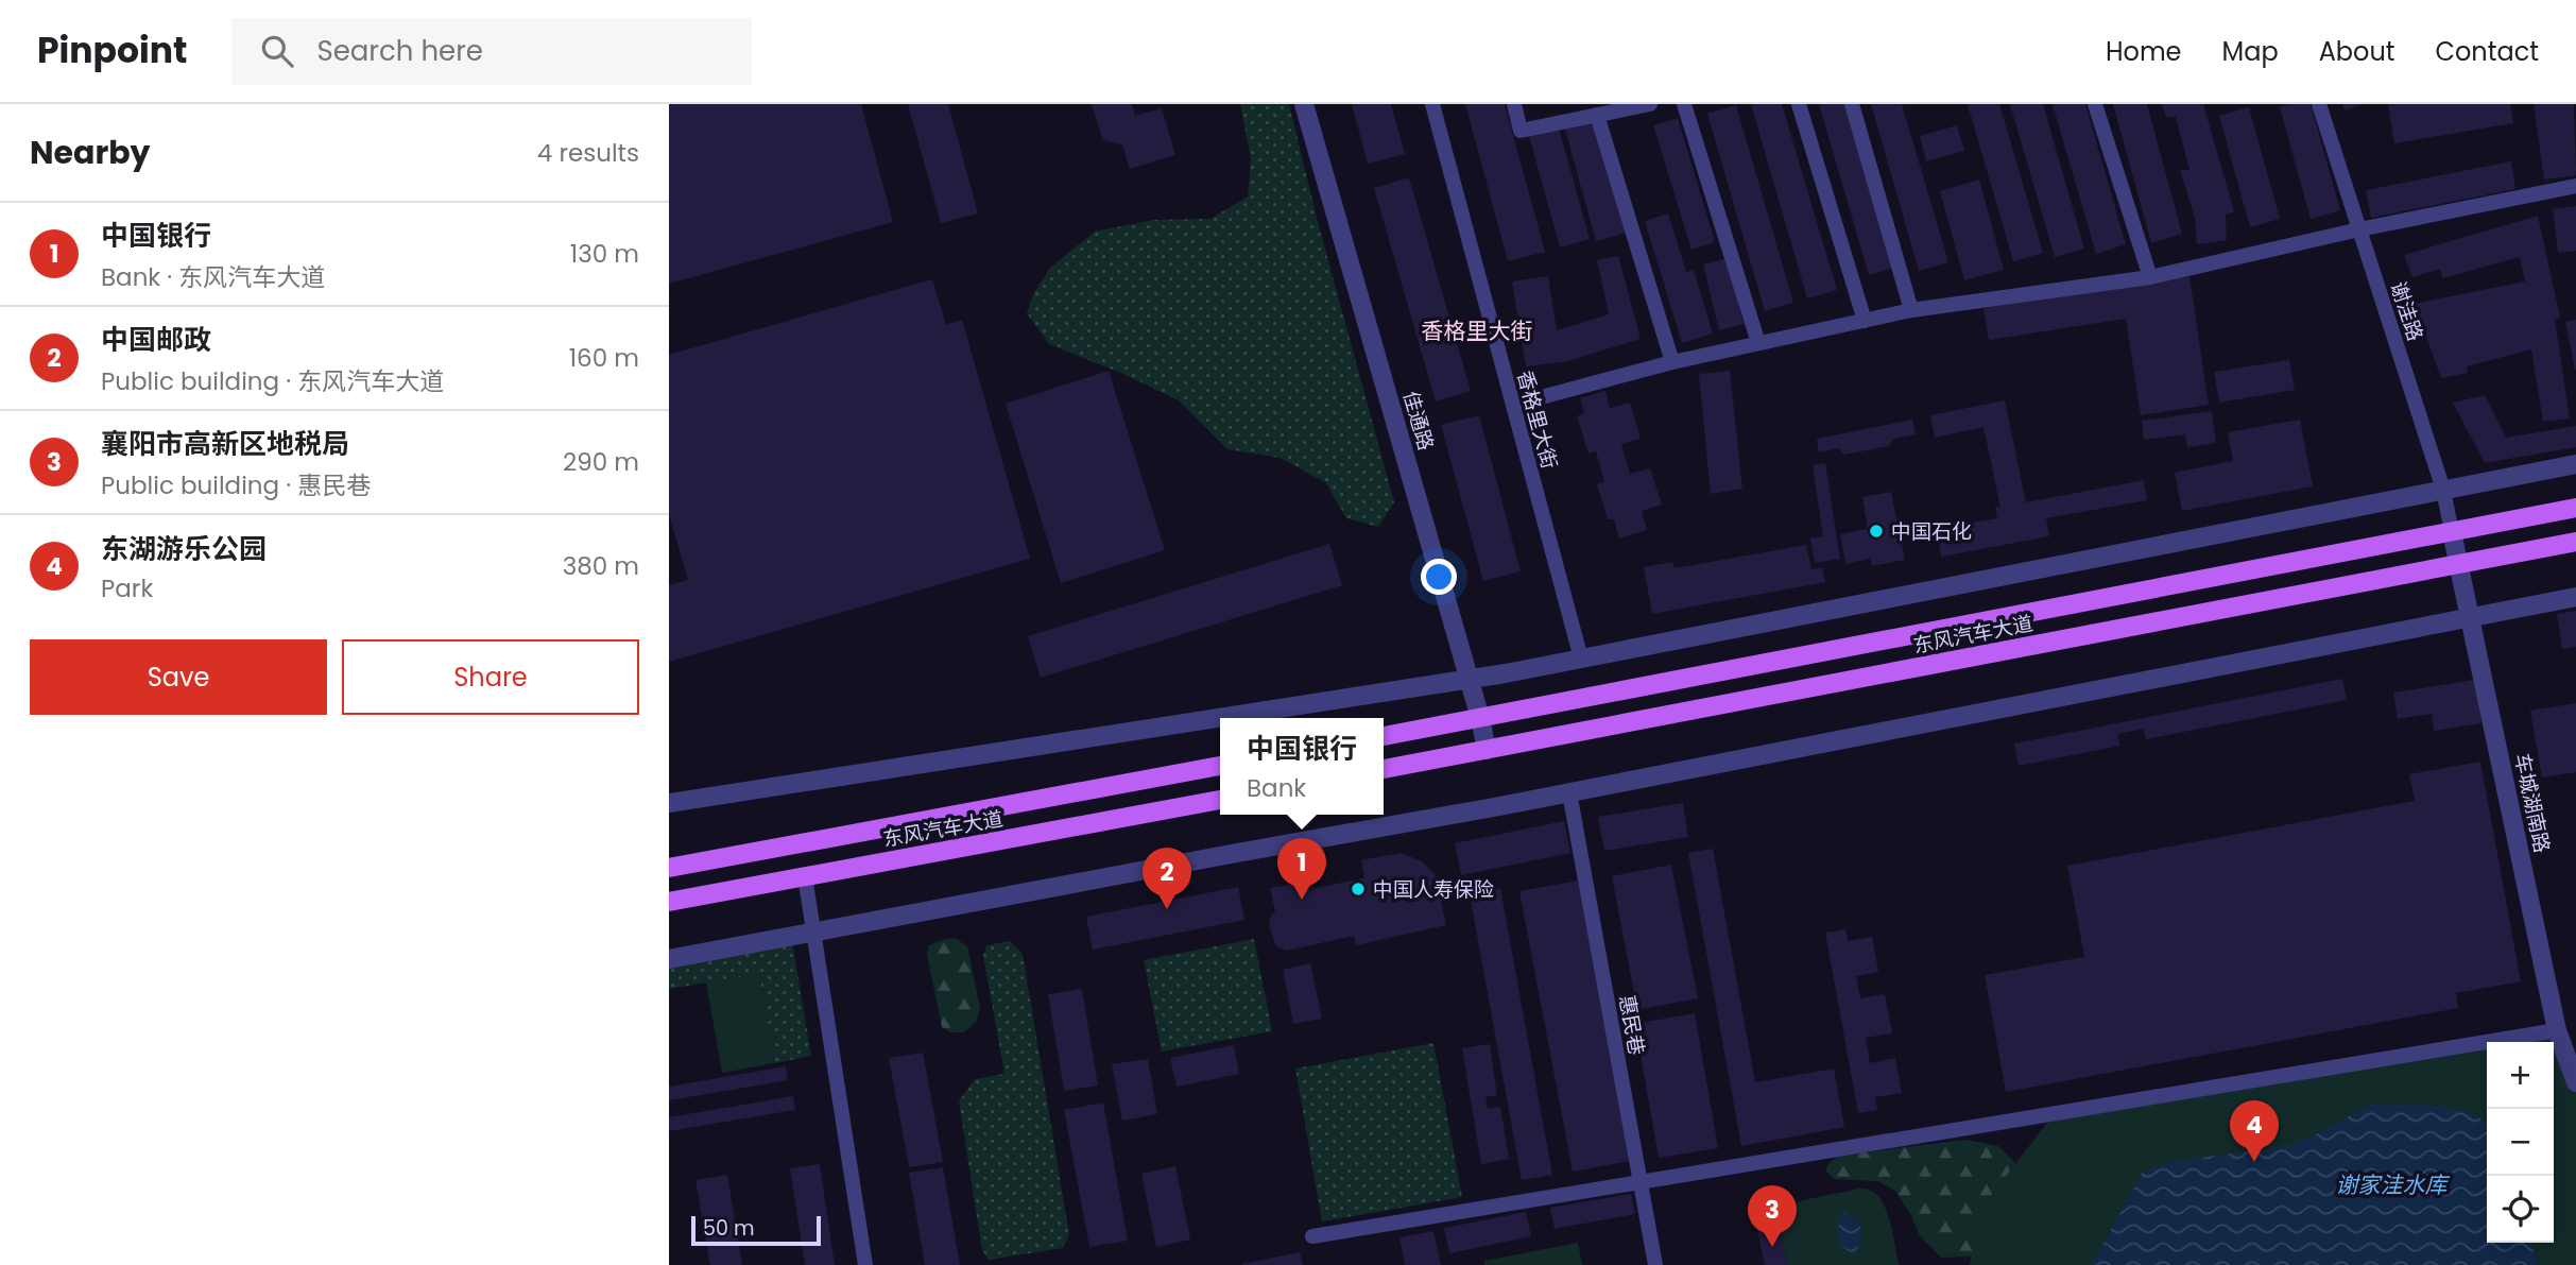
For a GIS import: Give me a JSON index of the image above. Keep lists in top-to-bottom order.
{
  "streets": {
    "main road": ["东风汽车大道"],
    "street": [
      "谢洼路",
      "香格里大街",
      "佳通路",
      "车城湖南路",
      "惠民巷"
    ]
  },
  "crossings": [
    ["谢洼路", "东风汽车大道"],
    ["谢洼路", "车城湖南路"],
    ["佳通路", "东风汽车大道"],
    ["东风汽车大道", "车城湖南路"]
  ],
  "districts": ["香格里大街"],
  "water": ["谢家洼水库"],
  "places": ["中国石化", "中国人寿保险"],
  "scale_bar": "50 m",
  "page": {
    "header": "Pinpoint",
    "search": "Search here",
    "nav": [
      "Home",
      "Map",
      "About",
      "Contact"
    ],
    "heading": ["Nearby", "4 results"],
    "list": [
      {
        "mark": "1",
        "name": "中国银行",
        "note": "Bank · 东风汽车大道",
        "value": "130 m"
      },
      {
        "mark": "2",
        "name": "中国邮政",
        "note": "Public building · 东风汽车大道",
        "value": "160 m"
      },
      {
        "mark": "3",
        "name": "襄阳市高新区地税局",
        "note": "Public building · 惠民巷",
        "value": "290 m"
      },
      {
        "mark": "4",
        "name": "东湖游乐公园",
        "note": "Park",
        "value": "380 m"
      }
    ],
    "buttons": ["Save", "Share"],
    "popup": ["中国银行", "Bank"],
    "pins": [
      "1",
      "2",
      "4",
      "3"
    ],
    "map_buttons": ["+", "−"],
    "scale": "50 m"
  }
}
